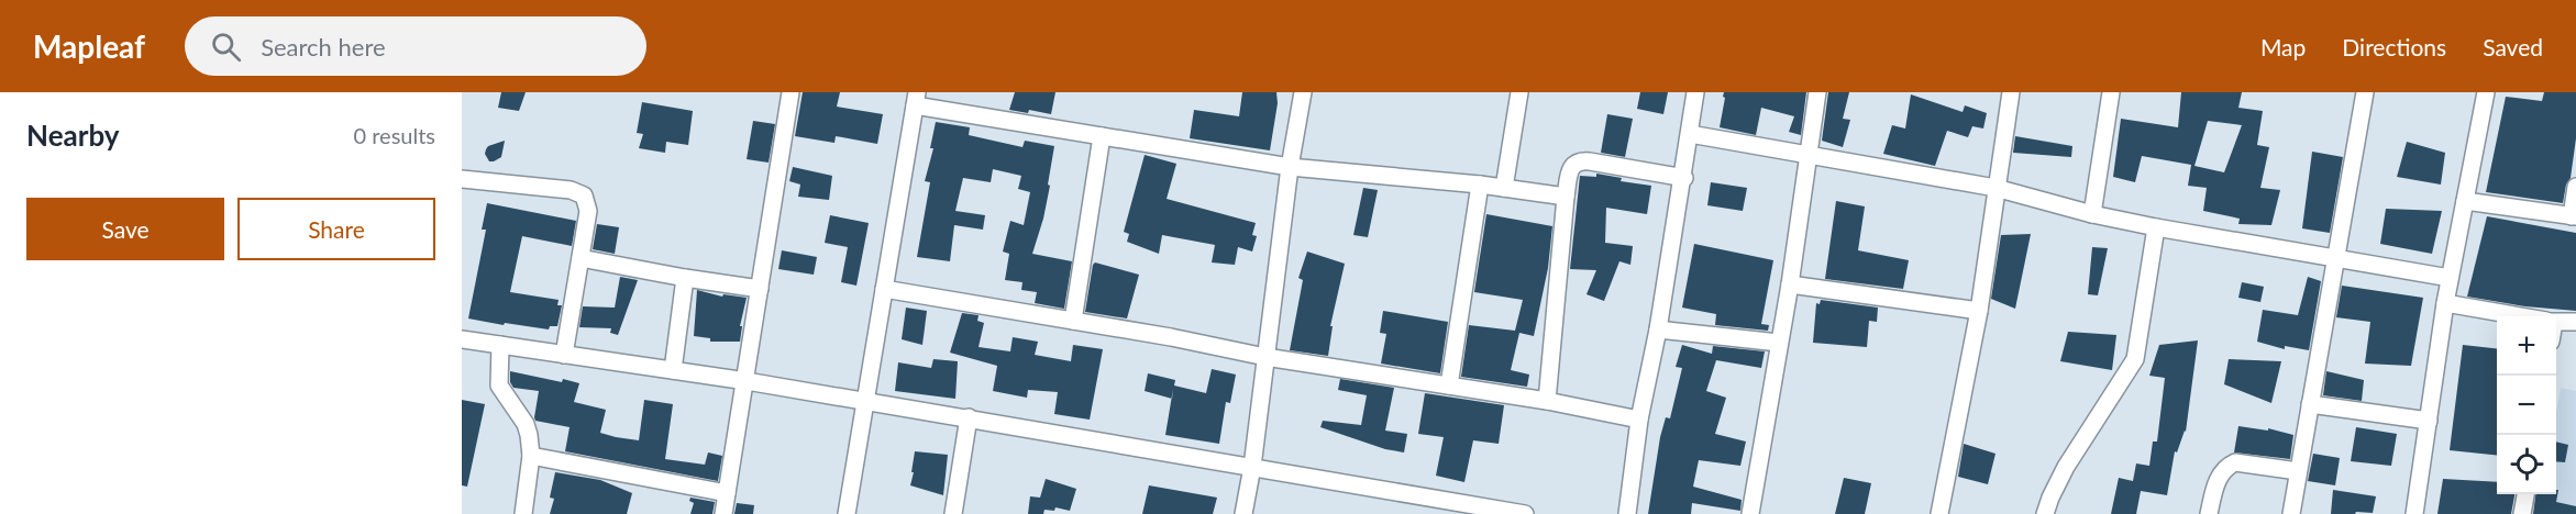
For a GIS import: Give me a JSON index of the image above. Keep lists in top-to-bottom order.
{
  "page": {
    "header": "Mapleaf",
    "search": "Search here",
    "nav": ["Map", "Directions", "Saved"],
    "heading": ["Nearby", "0 results"],
    "buttons": ["Save", "Share"],
    "map_buttons": ["+", "−"]
  }
}
